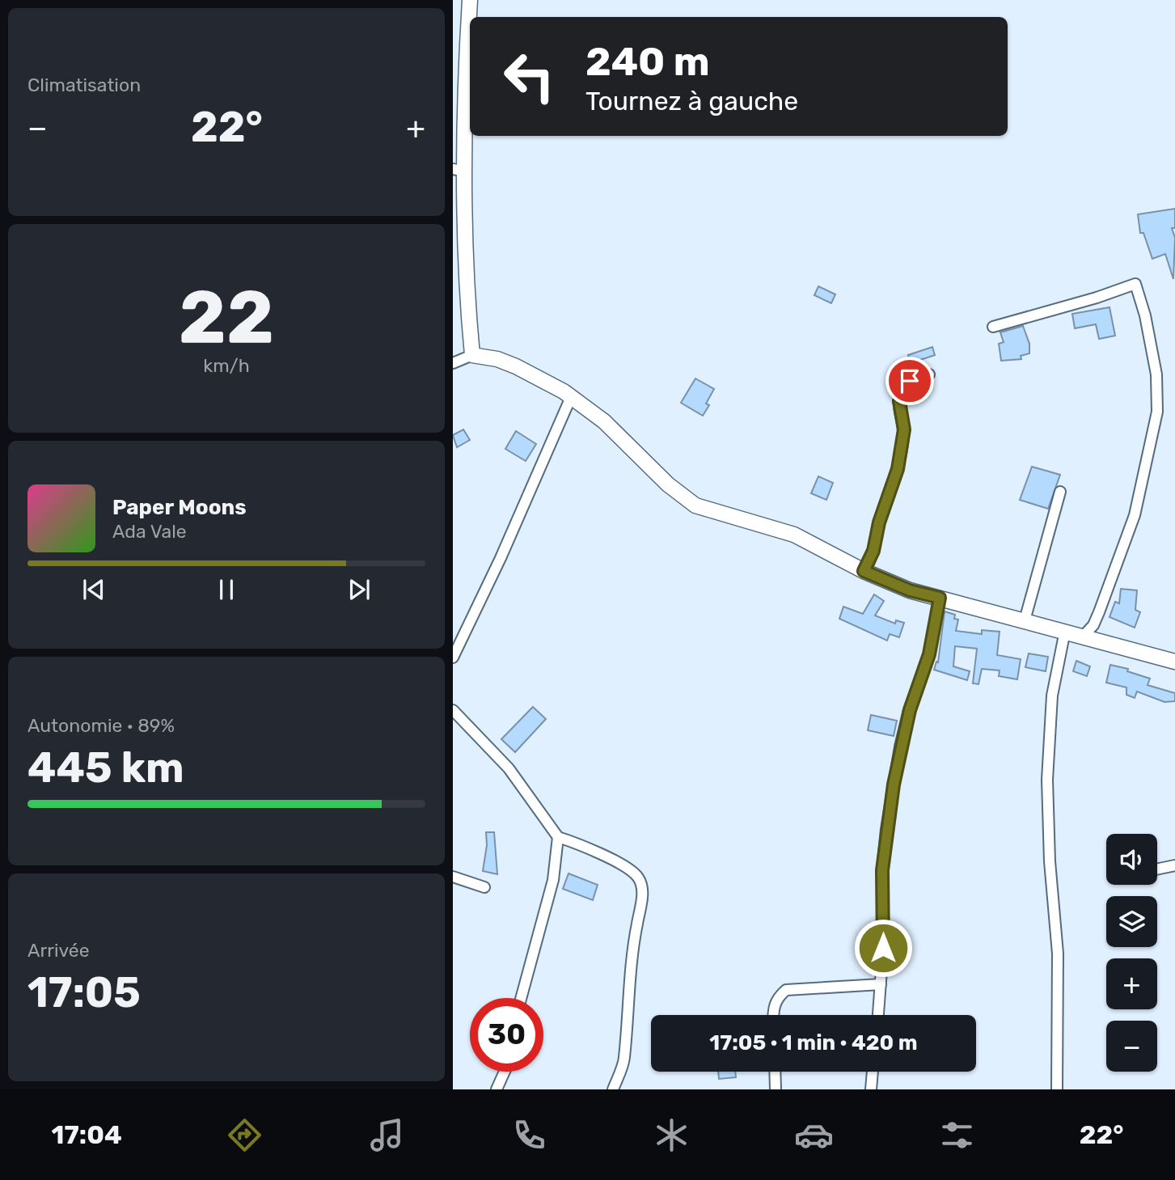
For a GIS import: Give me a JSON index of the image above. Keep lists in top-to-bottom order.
{
  "page": {
    "tile": [
      "Climatisation",
      ["22", "km/h"],
      ["Autonomie · 89%", "445 km"],
      ["Arrivée", "17:05"]
    ],
    "turn": ["240 m", "Tournez à gauche"],
    "heat": ["−", "22°", "+"],
    "song": ["Paper Moons", "Ada Vale"],
    "map_buttons": ["+", "−"],
    "limit": "30",
    "trip": "17:05 · 1 min · 420 m",
    "tabs": ["17:04", "22°"]
  }
}
